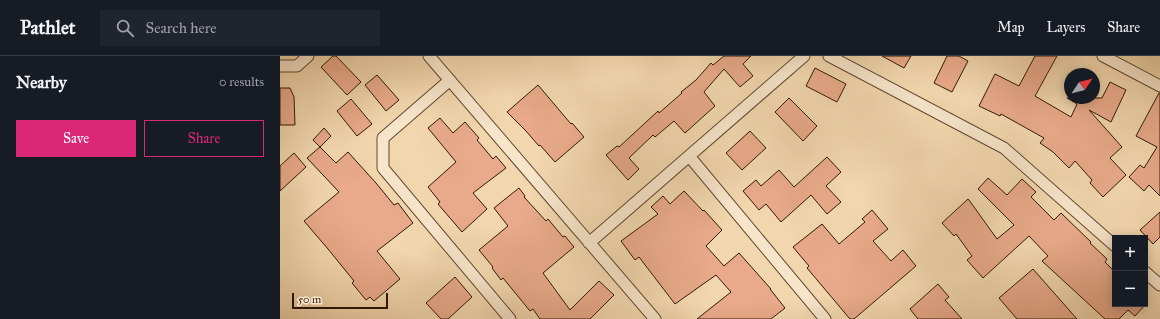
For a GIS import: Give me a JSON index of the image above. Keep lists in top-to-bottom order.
{
  "scale_bar": "50 m",
  "north": "top right",
  "page": {
    "header": "Pathlet",
    "search": "Search here",
    "nav": ["Map", "Layers", "Share"],
    "heading": ["Nearby", "0 results"],
    "buttons": ["Save", "Share"],
    "map_buttons": ["+", "−"],
    "scale": "50 m"
  }
}
